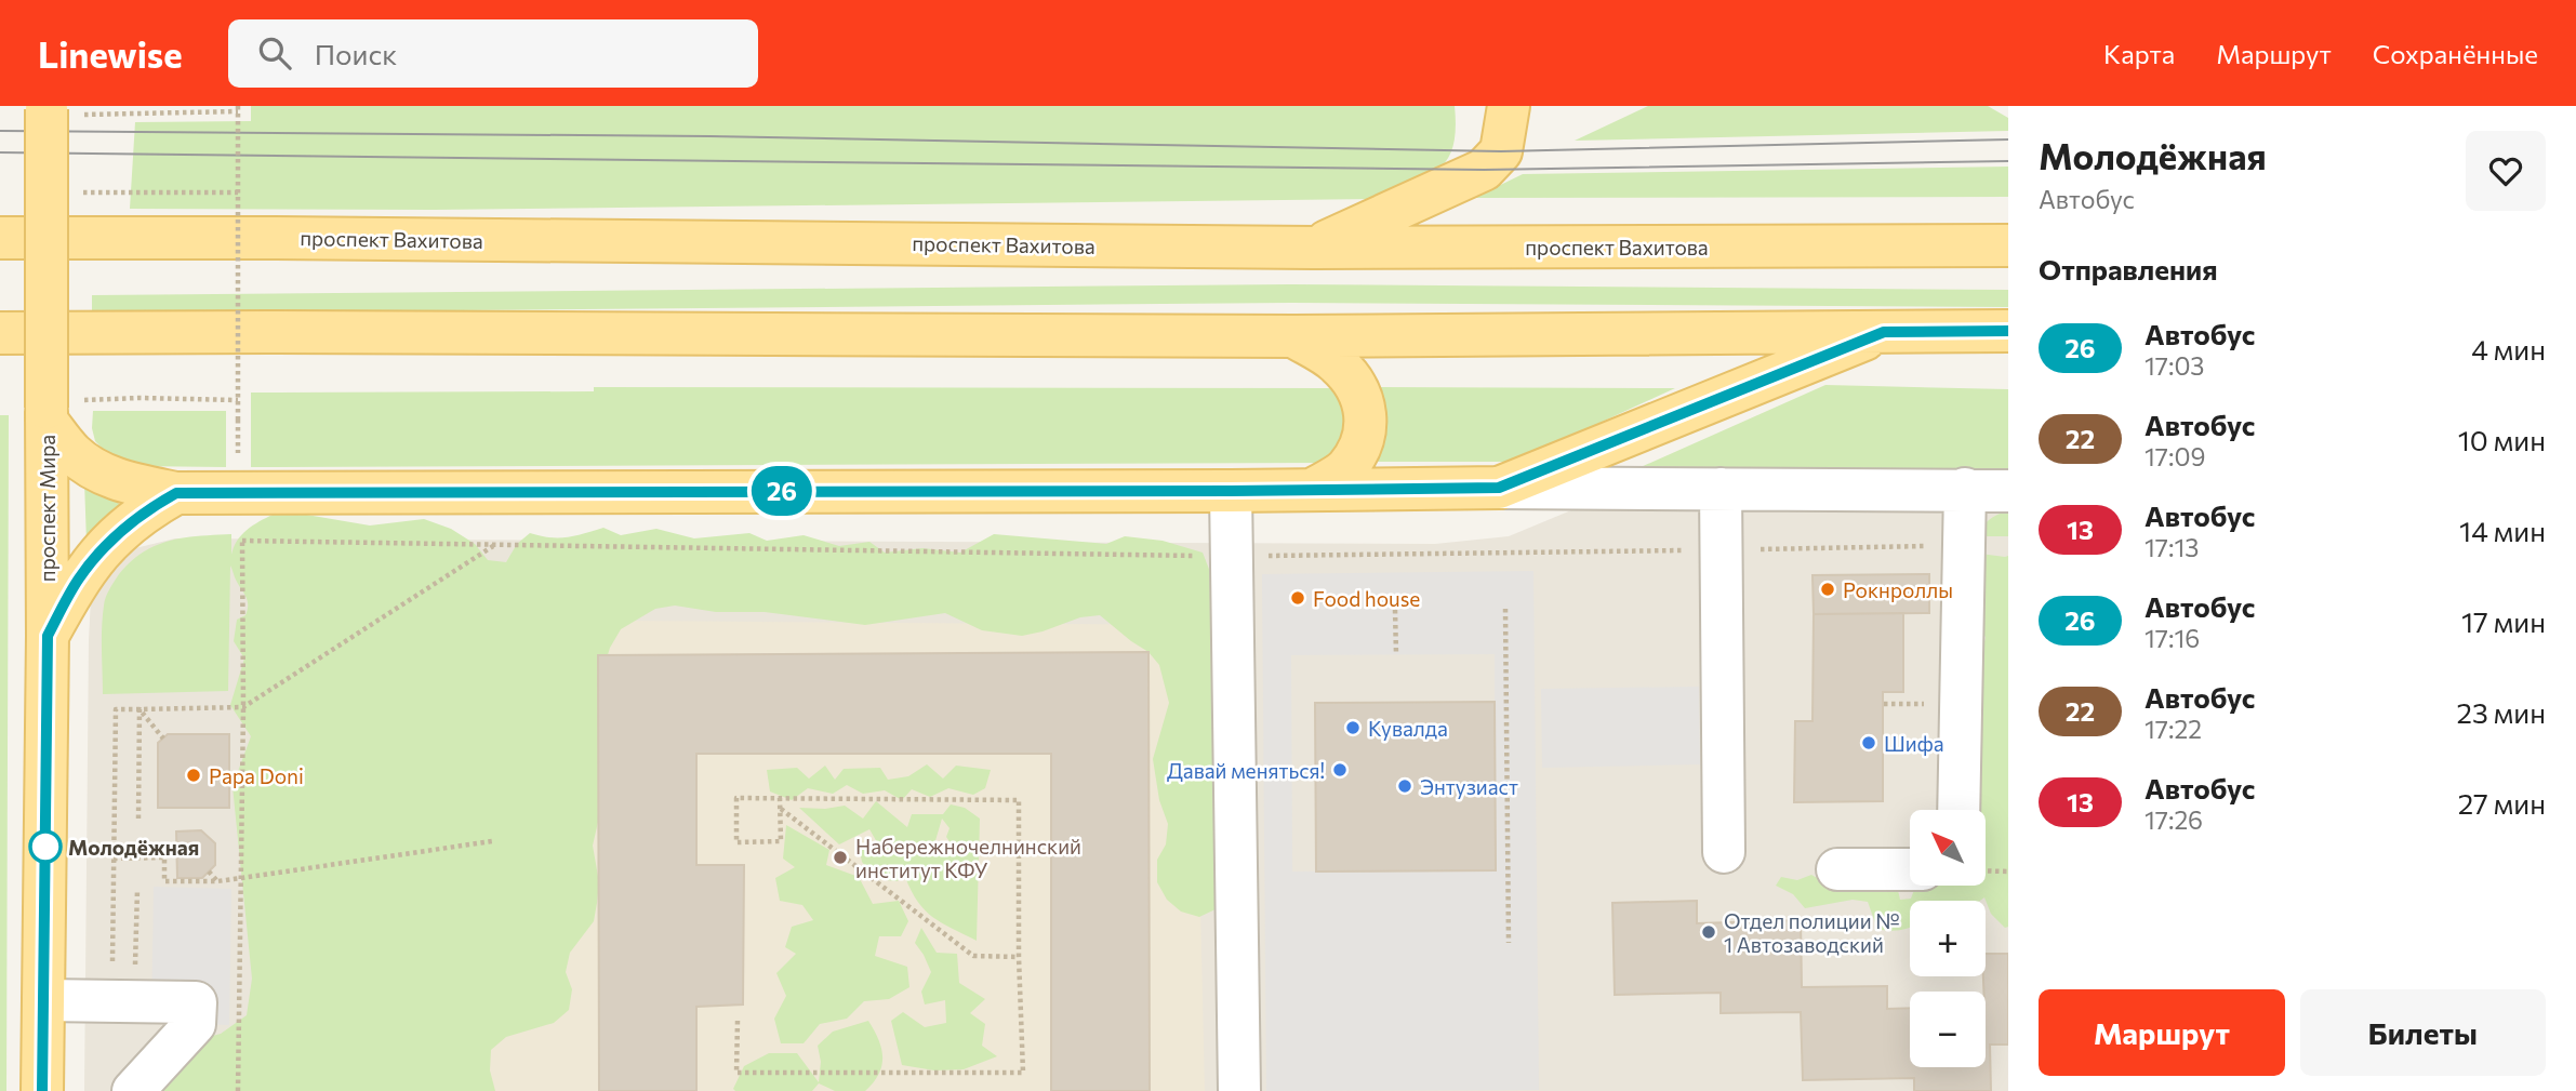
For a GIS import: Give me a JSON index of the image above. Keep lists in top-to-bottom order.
{
  "streets": {
    "main road": ["проспект Вахитова", "проспект Мира"]
  },
  "places": [
    "Рокнроллы",
    "Food house",
    "Кувалда",
    "Шифа",
    "Давай меняться!",
    "Papa Doni",
    "Энтузиаст",
    "Молодёжная",
    "Набережночелнинский институт КФУ",
    "Отдел полиции № 1 Автозаводский"
  ],
  "lines": ["bus line 26"],
  "north": "top left",
  "page": {
    "header": "Linewise",
    "search": "Поиск",
    "nav": ["Карта", "Маршрут", "Сохранённые"],
    "on_map": "26",
    "heading": [
      ["Молодёжная", "Автобус"],
      "Отправления"
    ],
    "list": [
      {
        "mark": "26",
        "name": "Автобус",
        "note": "17:03",
        "value": "4 мин"
      },
      {
        "mark": "22",
        "name": "Автобус",
        "note": "17:09",
        "value": "10 мин"
      },
      {
        "mark": "13",
        "name": "Автобус",
        "note": "17:13",
        "value": "14 мин"
      },
      {
        "mark": "26",
        "name": "Автобус",
        "note": "17:16",
        "value": "17 мин"
      },
      {
        "mark": "22",
        "name": "Автобус",
        "note": "17:22",
        "value": "23 мин"
      },
      {
        "mark": "13",
        "name": "Автобус",
        "note": "17:26",
        "value": "27 мин"
      }
    ],
    "map_buttons": ["+", "−"],
    "buttons": ["Маршрут", "Билеты"]
  }
}
